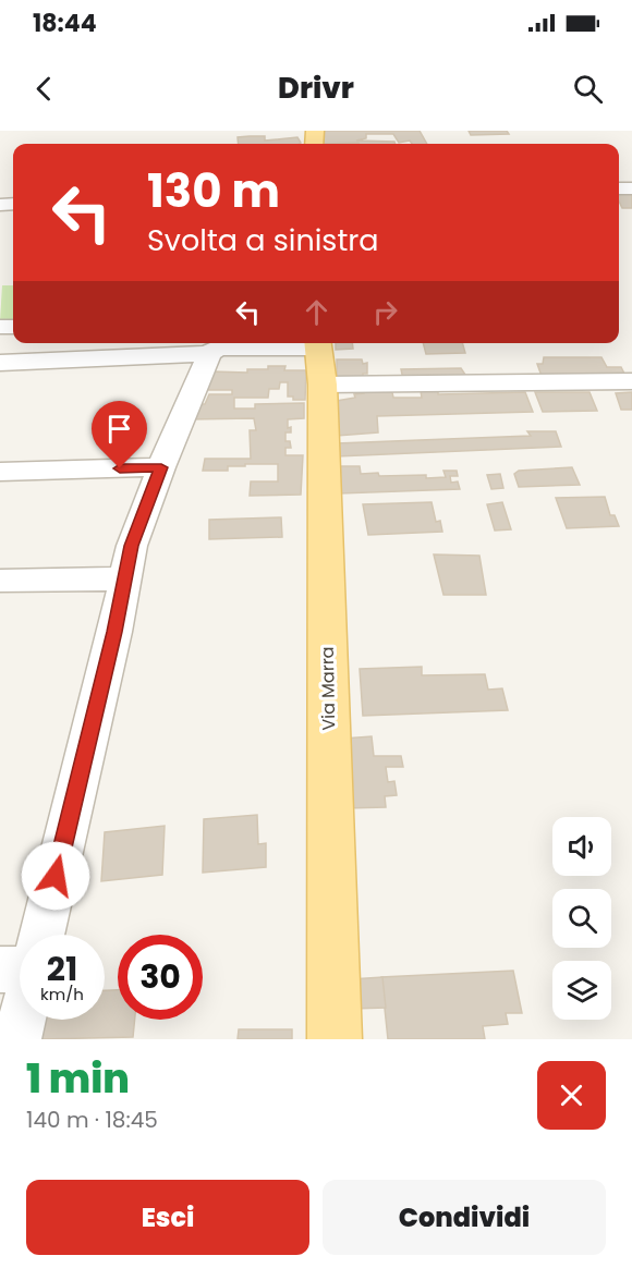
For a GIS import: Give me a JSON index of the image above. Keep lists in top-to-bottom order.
{
  "streets": {
    "main road": ["Via Marra"]
  },
  "page": {
    "status": "18:44",
    "header": "Drivr",
    "turn": ["130 m", "Svolta a sinistra"],
    "speed": "21 km/h",
    "limit": "30",
    "heading": ["1 min", "140 m · 18:45"],
    "buttons": ["Esci", "Condividi"]
  }
}
